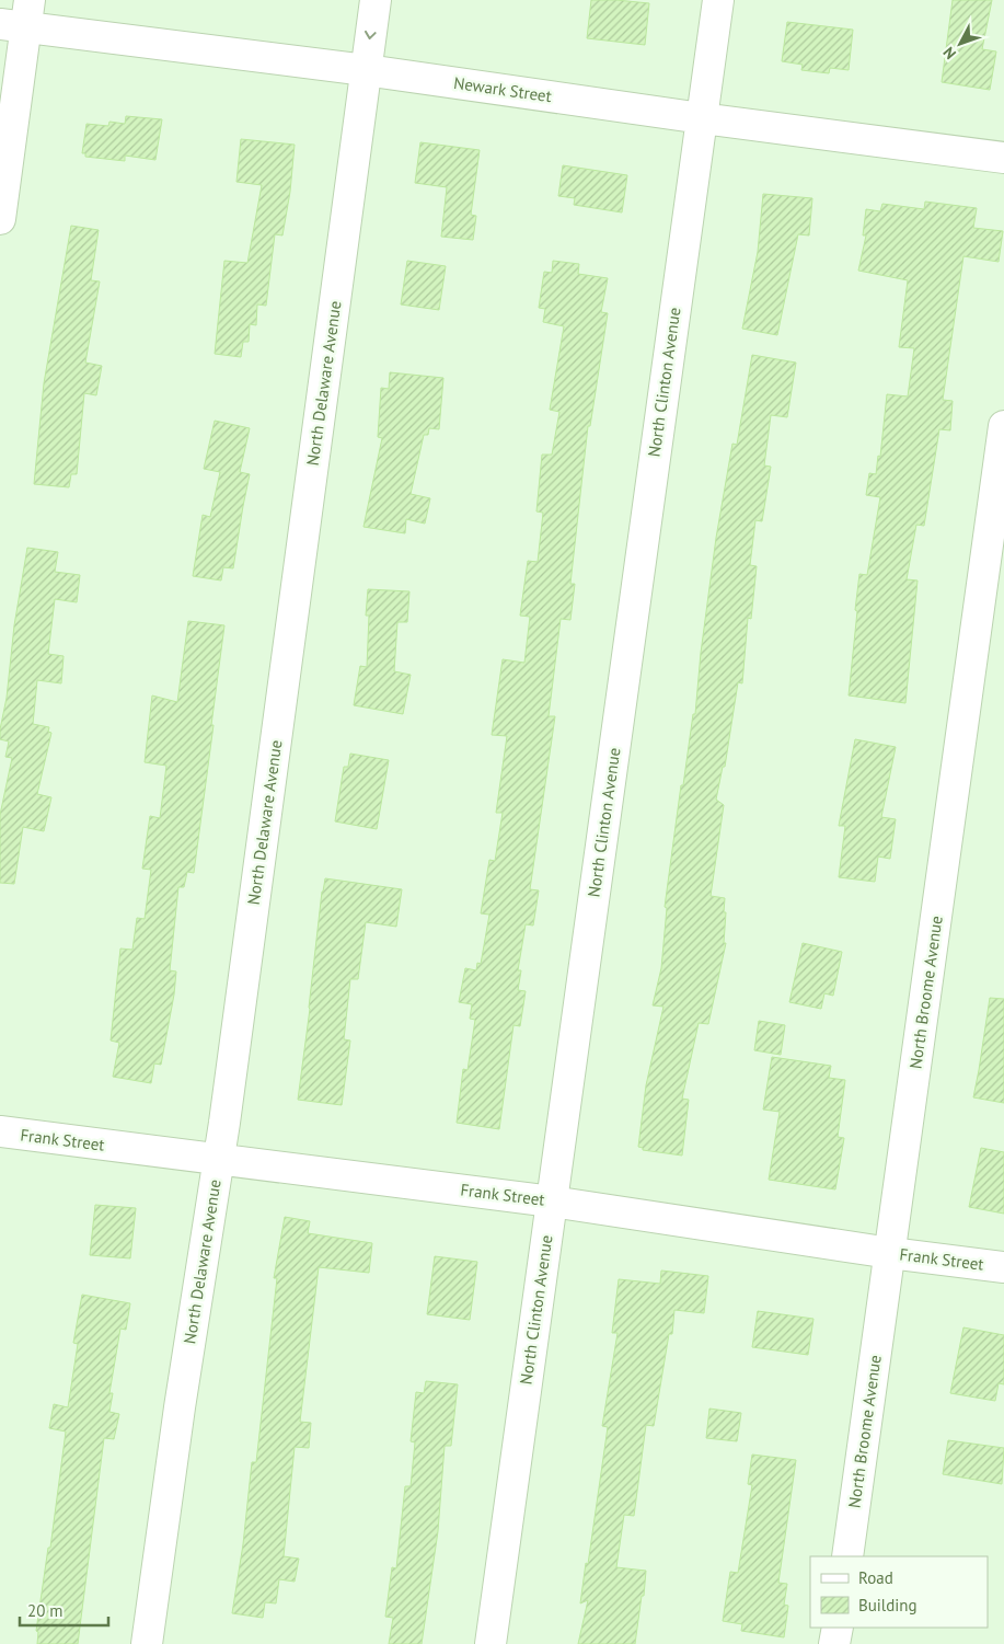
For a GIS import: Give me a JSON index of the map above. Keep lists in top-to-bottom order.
{
  "streets": {
    "street": [
      "Newark Street",
      "North Clinton Avenue",
      "North Delaware Avenue",
      "North Broome Avenue",
      "Frank Street"
    ]
  },
  "crossings": [
    ["Newark Street", "North Clinton Avenue"],
    ["Newark Street", "North Delaware Avenue"],
    ["North Clinton Avenue", "Frank Street"],
    ["North Delaware Avenue", "Frank Street"],
    ["North Broome Avenue", "Frank Street"]
  ],
  "legend": ["Road", "Building"],
  "scale_bar": "20 m",
  "north": "bottom left"
}
